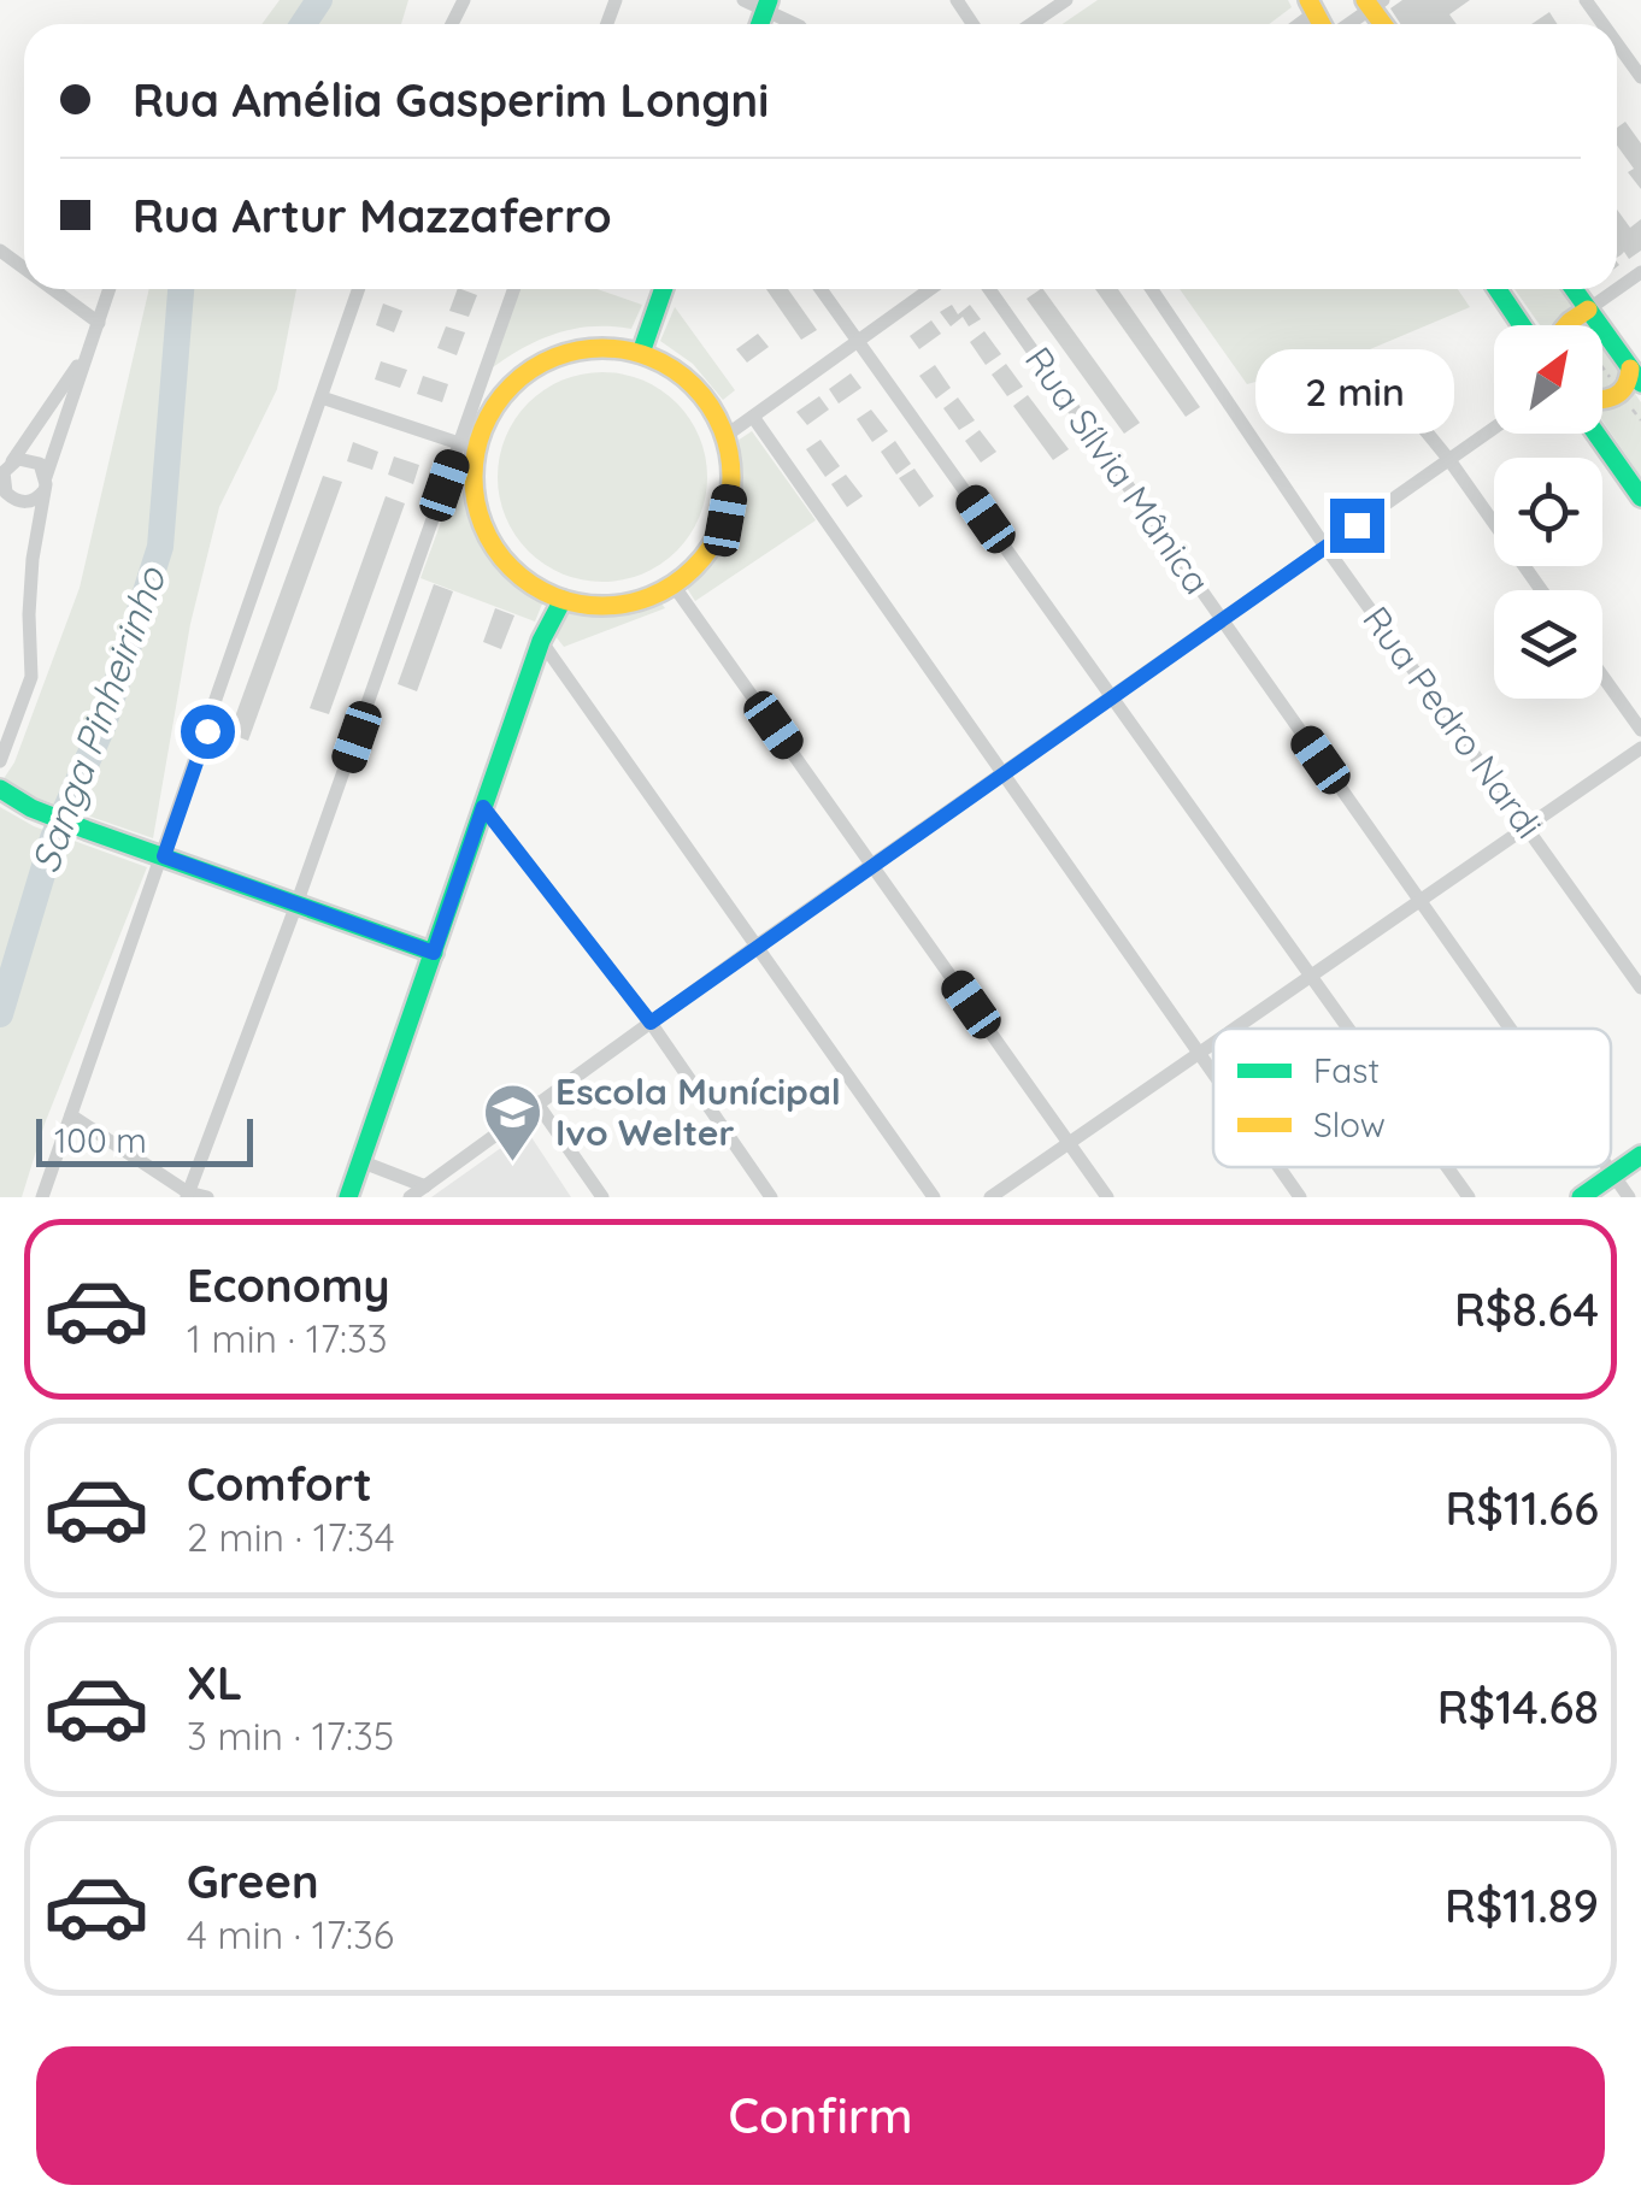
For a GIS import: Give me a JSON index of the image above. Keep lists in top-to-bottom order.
{
  "streets": {
    "street": ["Rua Sílvia Mânica", "Rua Pedro Nardi"]
  },
  "water": ["Sanga Pinheirinho"],
  "places": {
    "school or university": ["Escola Munícipal Ivo Welter"]
  },
  "legend": ["Fast", "Slow"],
  "scale_bar": "100 m",
  "north": "top right",
  "page": {
    "banner": ["Rua Amélia Gasperim Longni", "Rua Artur Mazzaferro"],
    "bubble": "2 min",
    "scale": "100 m",
    "list": [
      {
        "name": "Economy",
        "note": "1 min · 17:33",
        "value": "R$8.64"
      },
      {
        "name": "Comfort",
        "note": "2 min · 17:34",
        "value": "R$11.66"
      },
      {
        "name": "XL",
        "note": "3 min · 17:35",
        "value": "R$14.68"
      },
      {
        "name": "Green",
        "note": "4 min · 17:36",
        "value": "R$11.89"
      }
    ],
    "buttons": "Confirm"
  }
}
